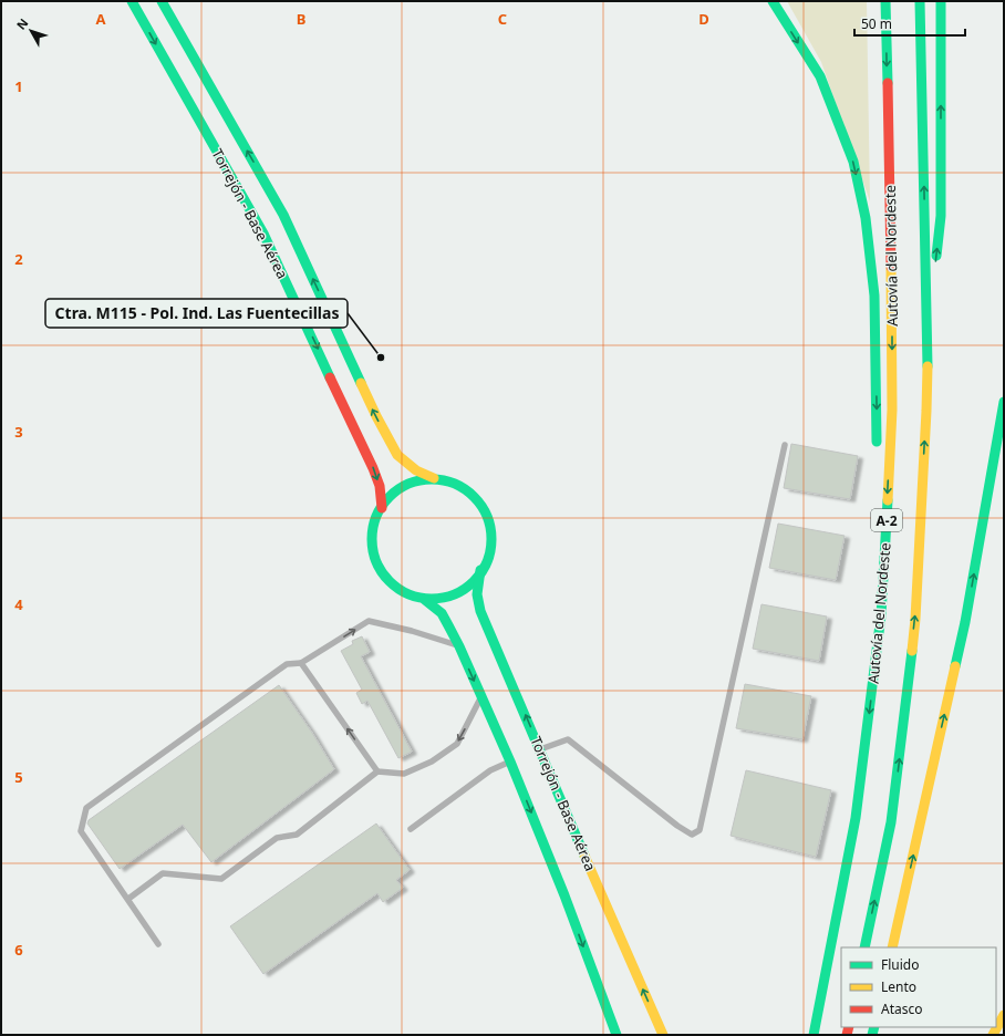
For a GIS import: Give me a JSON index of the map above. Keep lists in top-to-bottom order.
{
  "streets": {
    "main road": ["Torrejón - Base Aérea", "Autovía del Nordeste", "A-2"]
  },
  "places": ["Ctra. M115 - Pol. Ind. Las Fuentecillas"],
  "legend": ["Fluido", "Lento", "Atasco"],
  "scale_bar": "50 m",
  "north": "top left",
  "grid": {
    "columns": [
      "A",
      "B",
      "C",
      "D"
    ],
    "rows": [
      "1",
      "2",
      "3",
      "4",
      "5",
      "6"
    ]
  }
}
